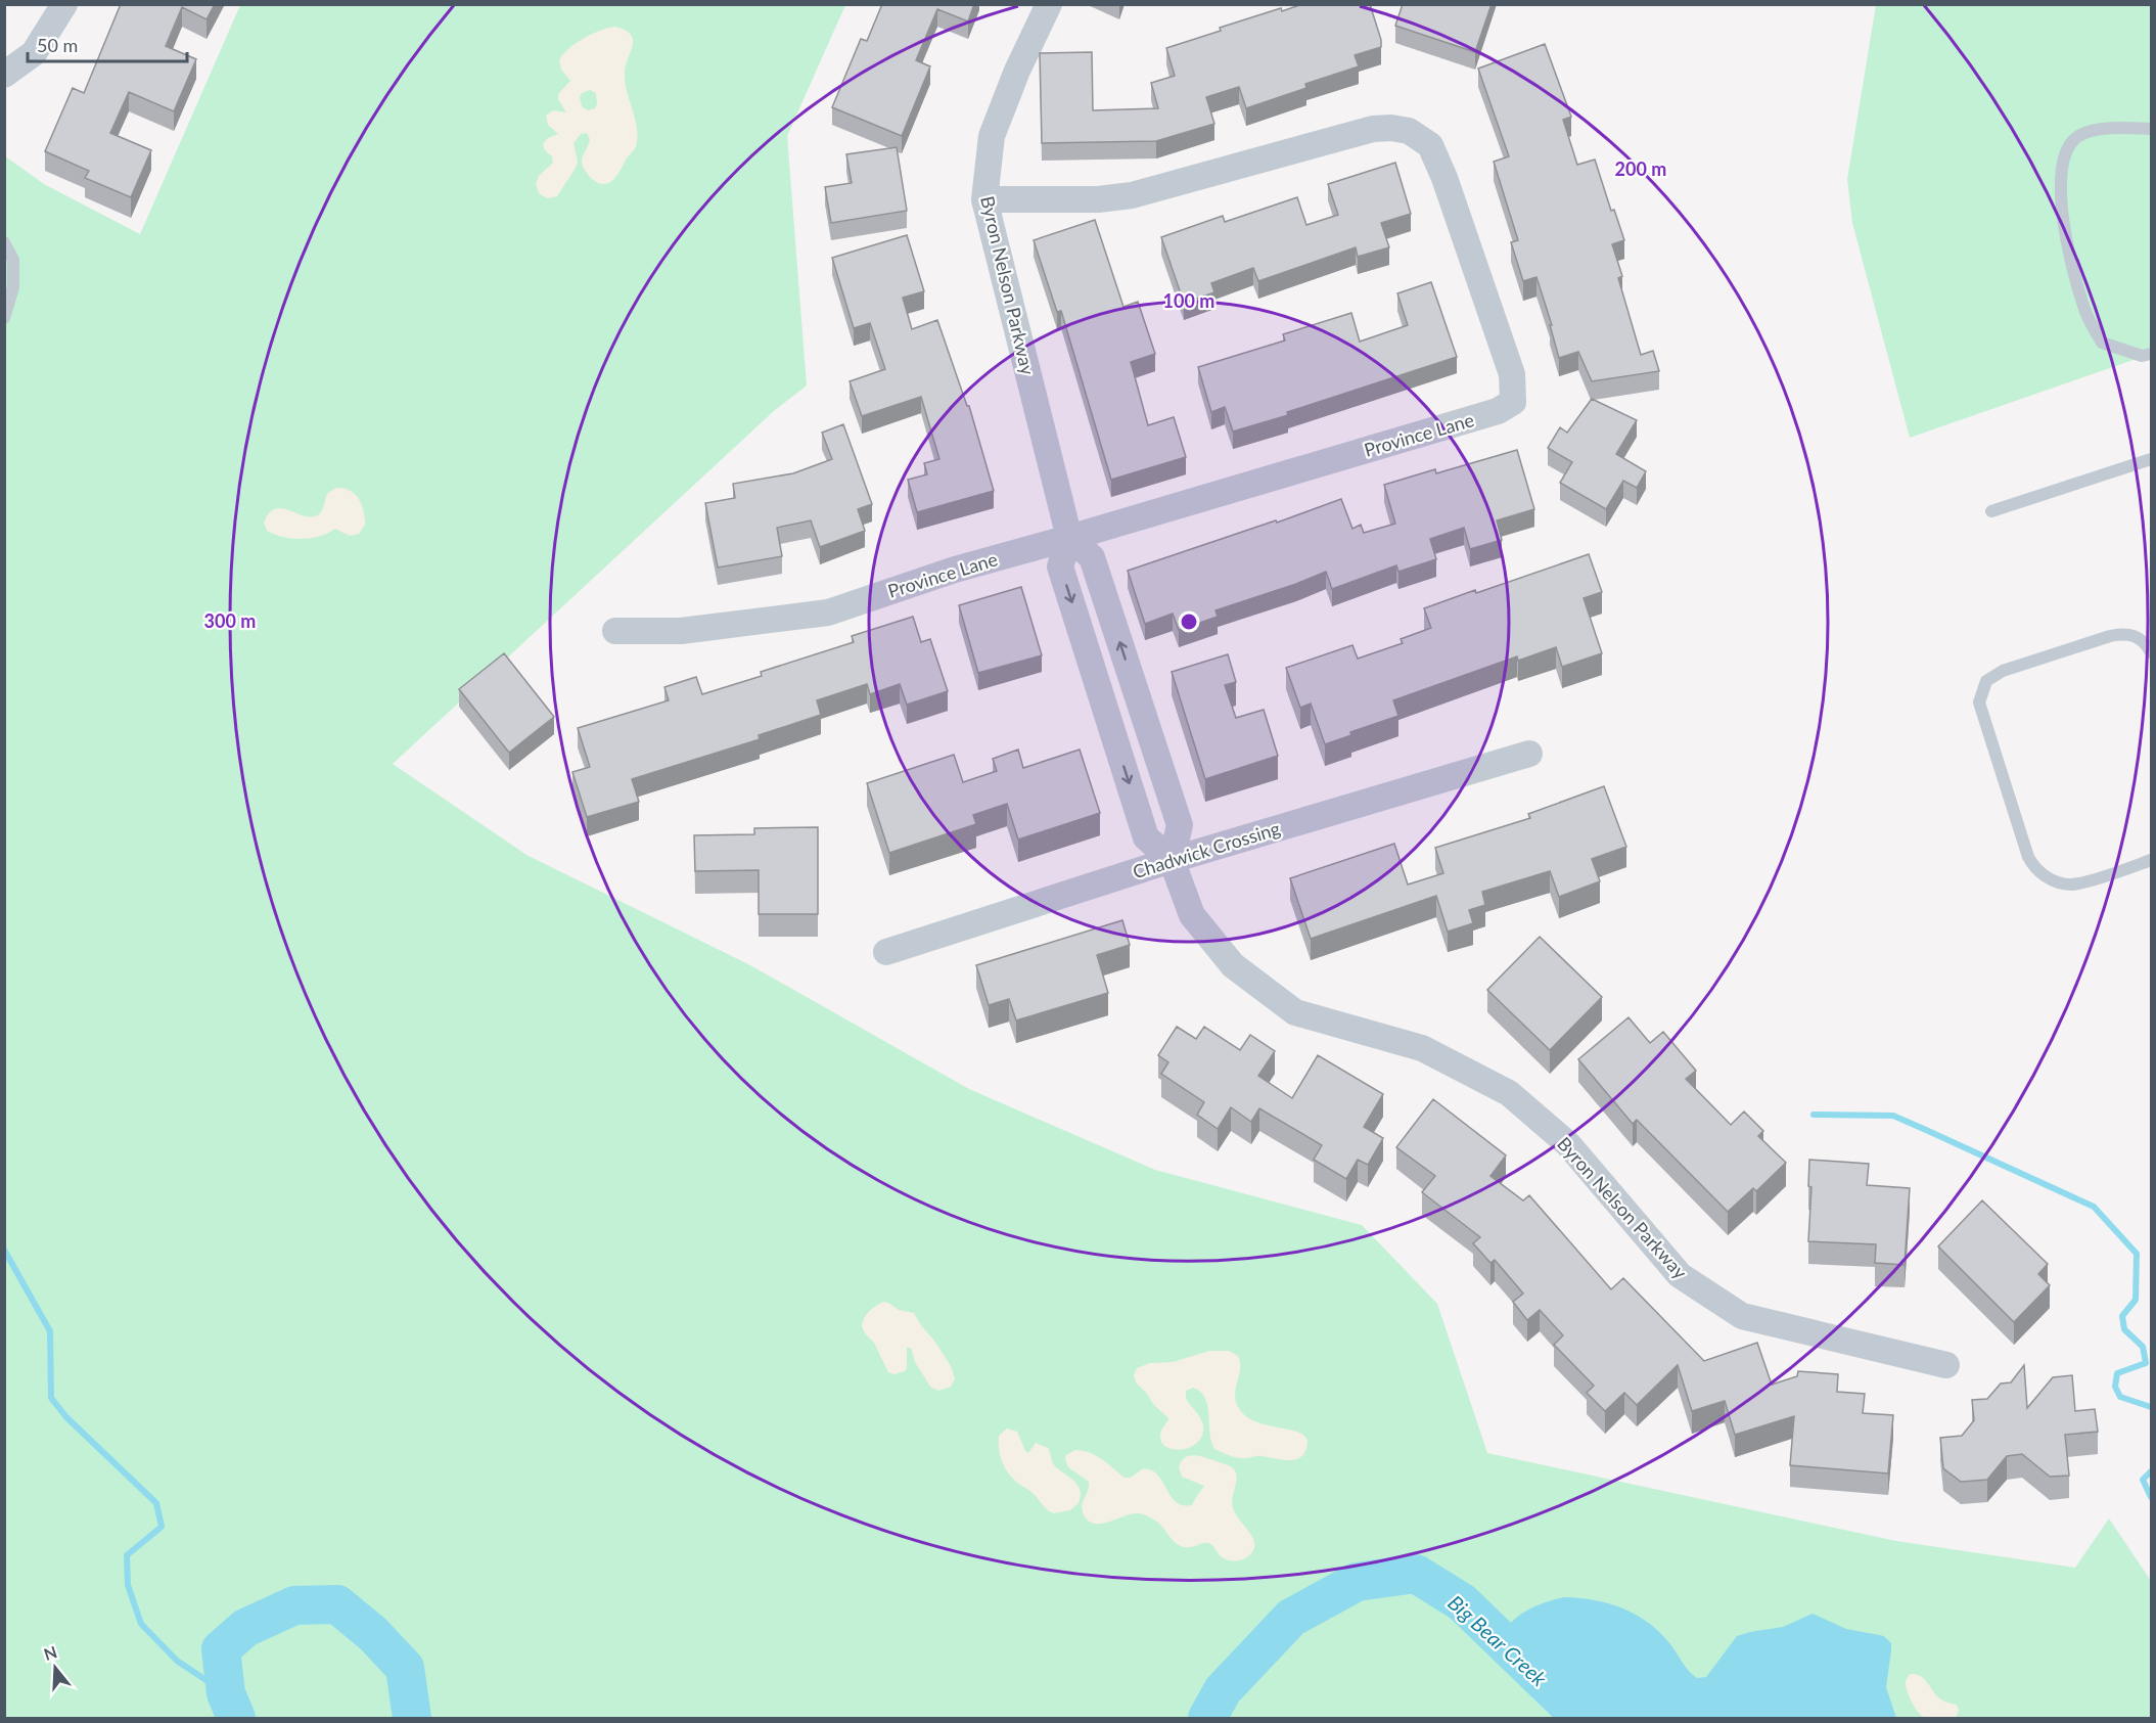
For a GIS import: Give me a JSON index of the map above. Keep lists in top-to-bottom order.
{
  "streets": {
    "street": ["Byron Nelson Parkway", "Province Lane", "Chadwick Crossing"]
  },
  "crossings": [
    ["Byron Nelson Parkway", "Province Lane"],
    ["Byron Nelson Parkway", "Chadwick Crossing"]
  ],
  "water": ["Big Bear Creek"],
  "scale_bar": "50 m",
  "north": "top",
  "rings": ["200 m", "100 m", "300 m"]
}
